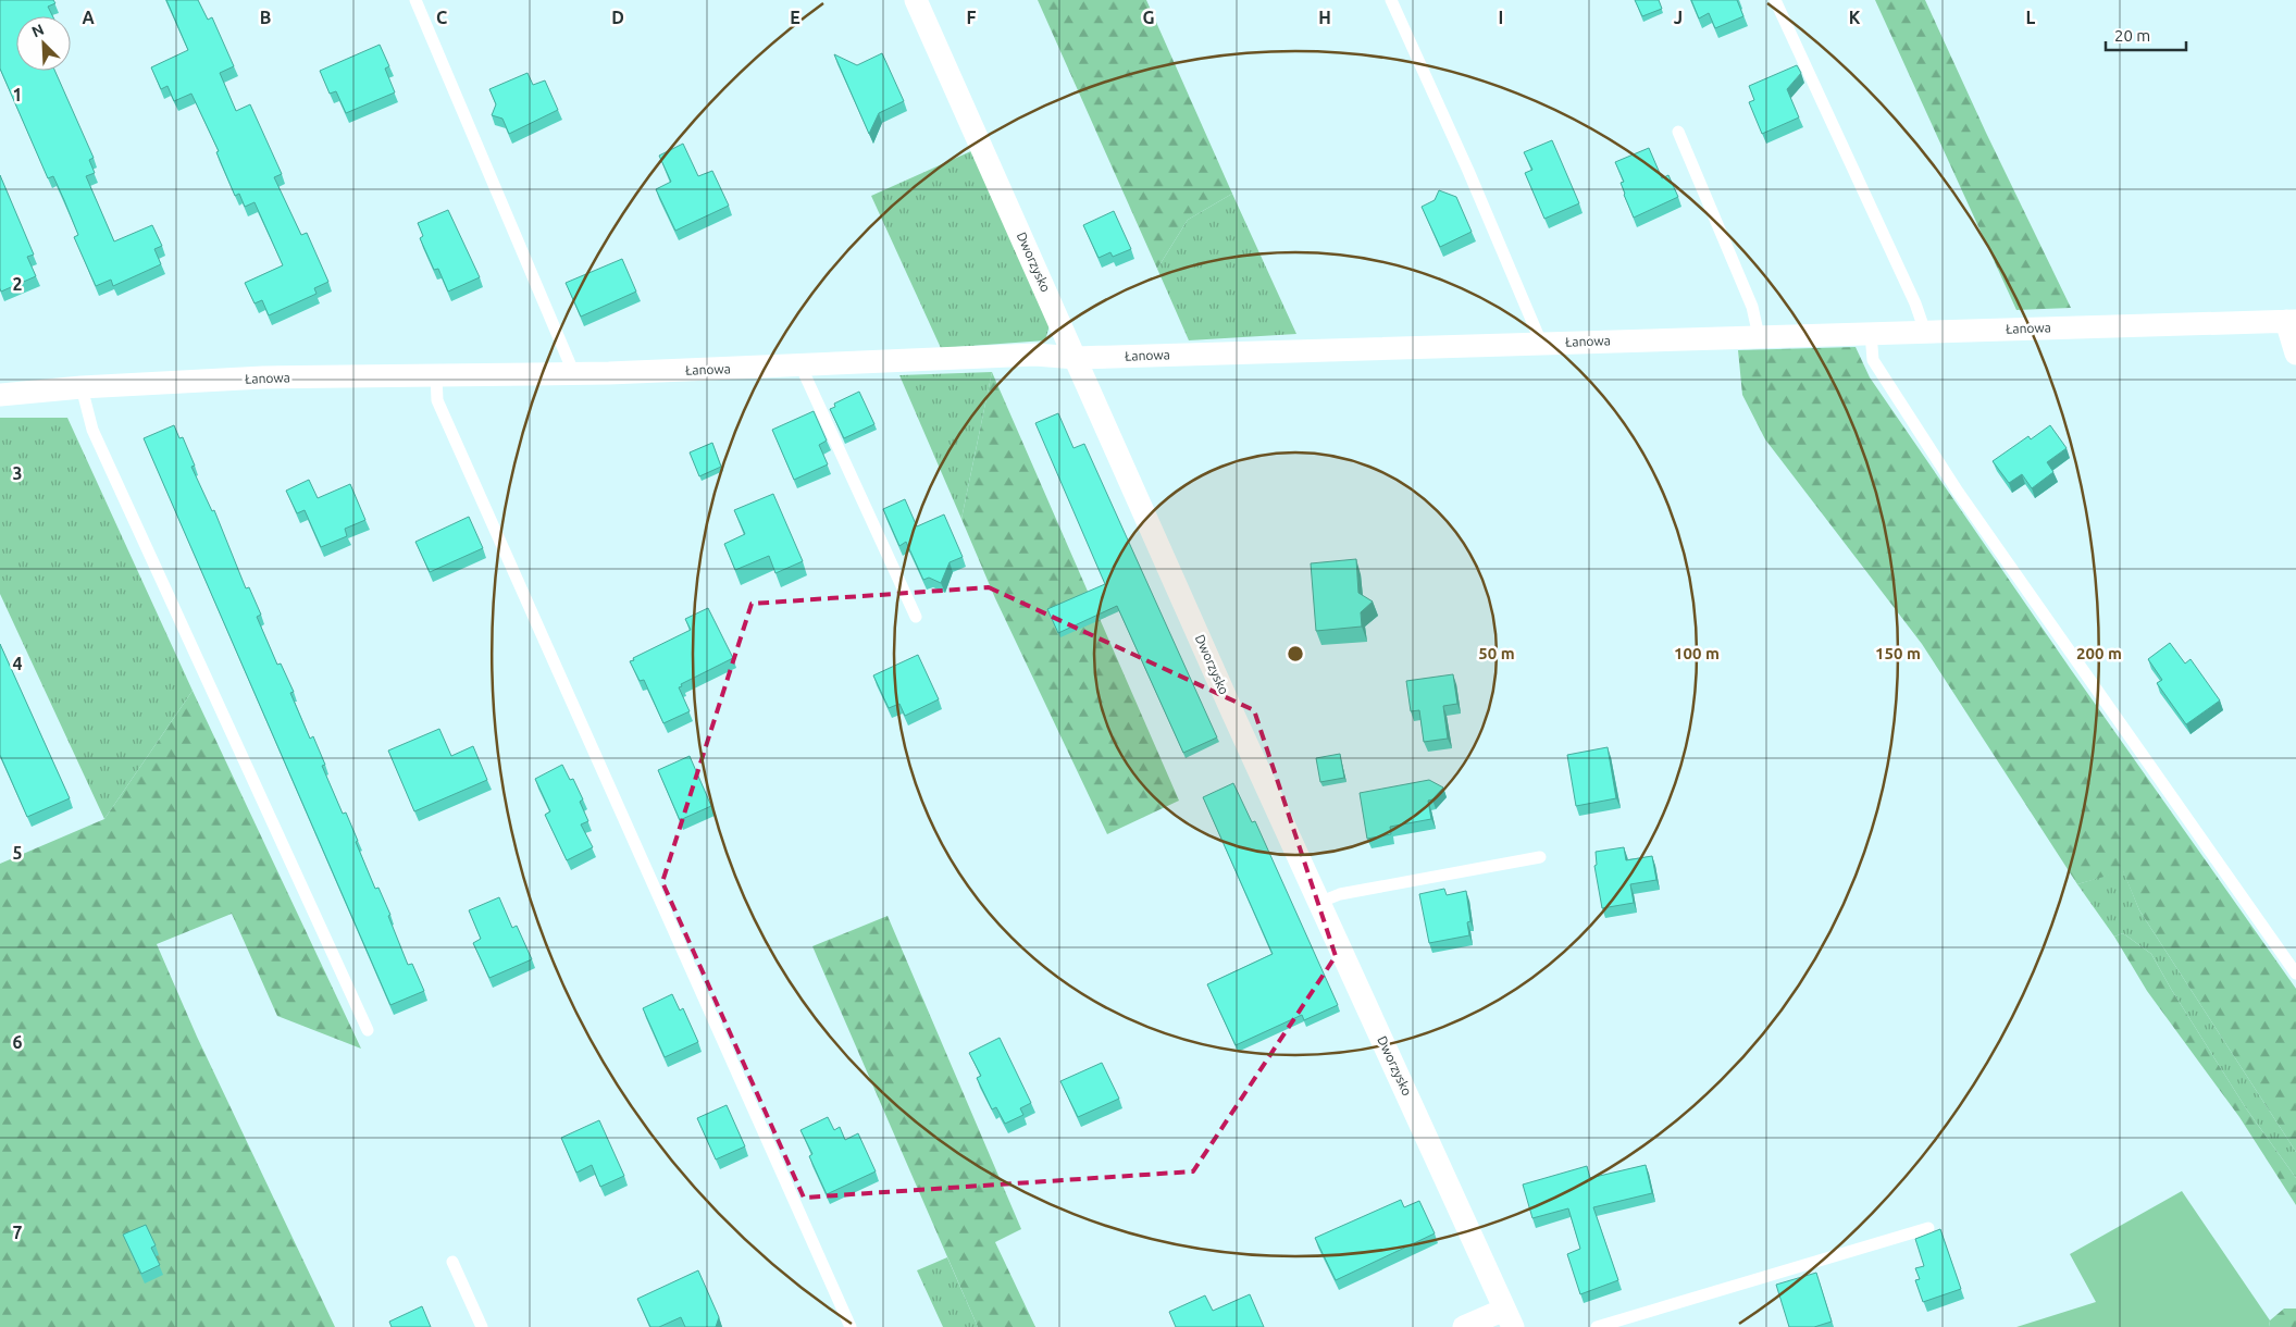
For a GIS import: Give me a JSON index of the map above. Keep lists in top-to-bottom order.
{
  "streets": {
    "street": ["Dworzysko", "Łanowa"]
  },
  "crossings": [
    ["Dworzysko", "Łanowa"]
  ],
  "scale_bar": "20 m",
  "north": "top left",
  "grid": {
    "columns": [
      "A",
      "B",
      "C",
      "D",
      "E",
      "F",
      "G",
      "H",
      "I",
      "J",
      "K",
      "L"
    ],
    "rows": [
      "1",
      "2",
      "3",
      "4",
      "5",
      "6",
      "7"
    ]
  },
  "rings": [
    "50 m",
    "100 m",
    "150 m",
    "200 m"
  ]
}
